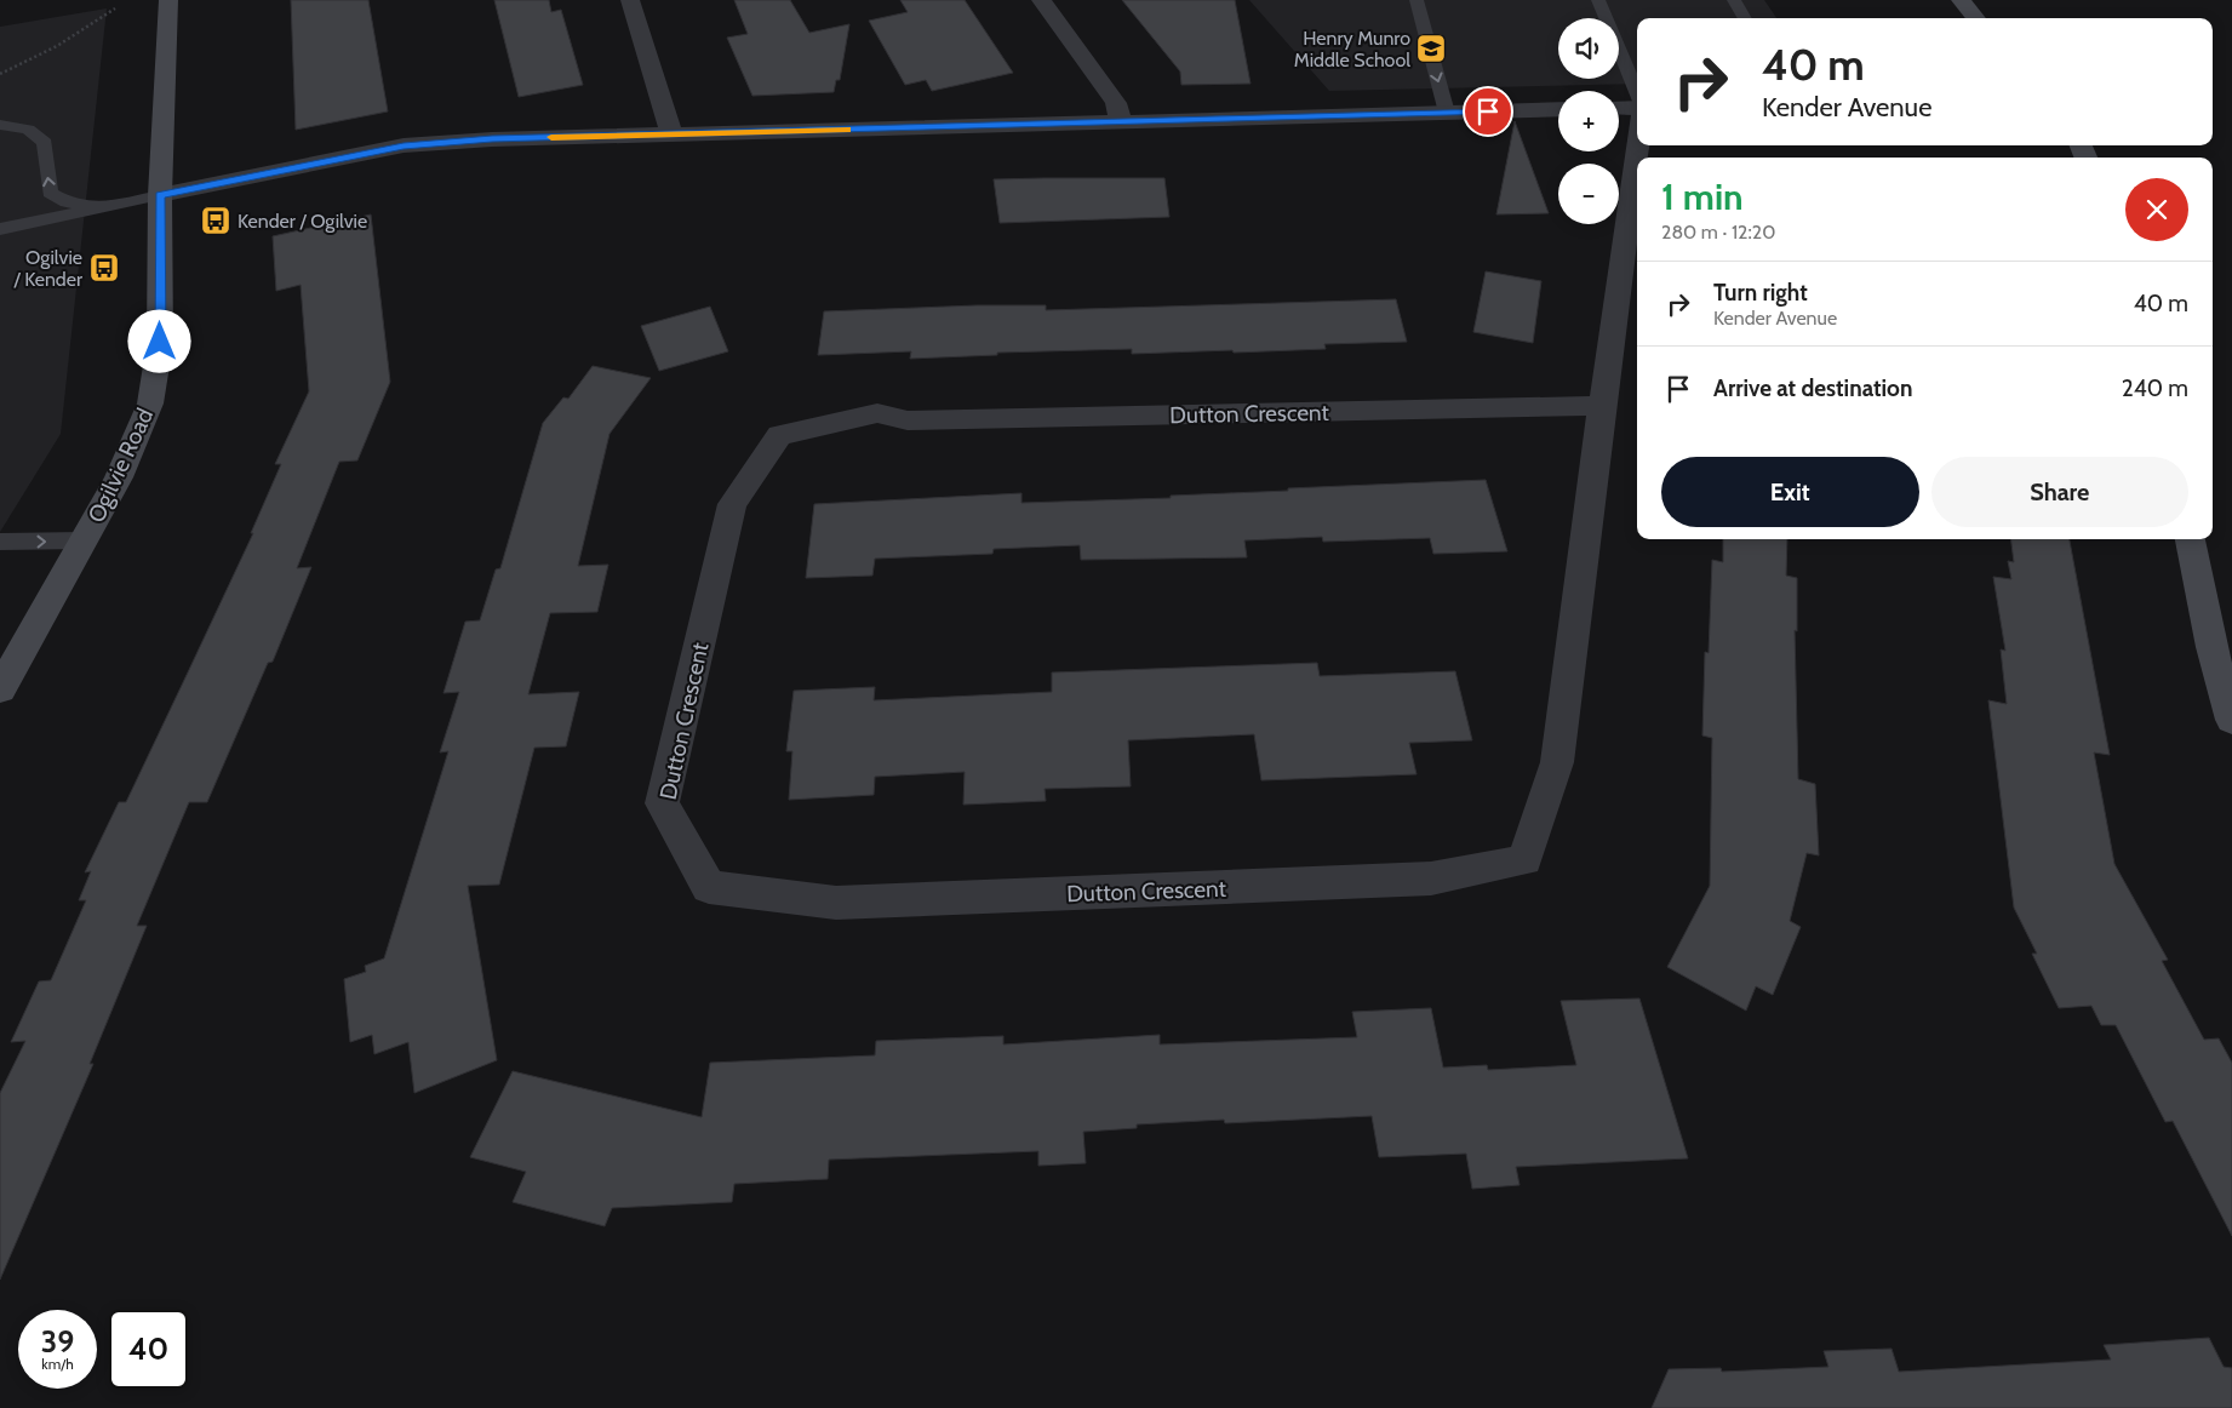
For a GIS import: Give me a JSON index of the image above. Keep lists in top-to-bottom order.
{
  "streets": {
    "street": ["Dutton Crescent", "Ogilvie Road"]
  },
  "places": {
    "school or university": ["Henry Munro Middle School"],
    "bus stop": ["Kender / Ogilvie", "Ogilvie / Kender"]
  },
  "page": {
    "map_buttons": ["+", "−"],
    "turn": ["40 m", "Kender Avenue"],
    "heading": ["1 min", "280 m · 12:20"],
    "list": [
      {
        "name": "Turn right",
        "note": "Kender Avenue",
        "value": "40 m"
      },
      {
        "name": "Arrive at destination",
        "value": "240 m"
      }
    ],
    "buttons": ["Exit", "Share"],
    "speed": "39 km/h",
    "limit": "40"
  }
}
